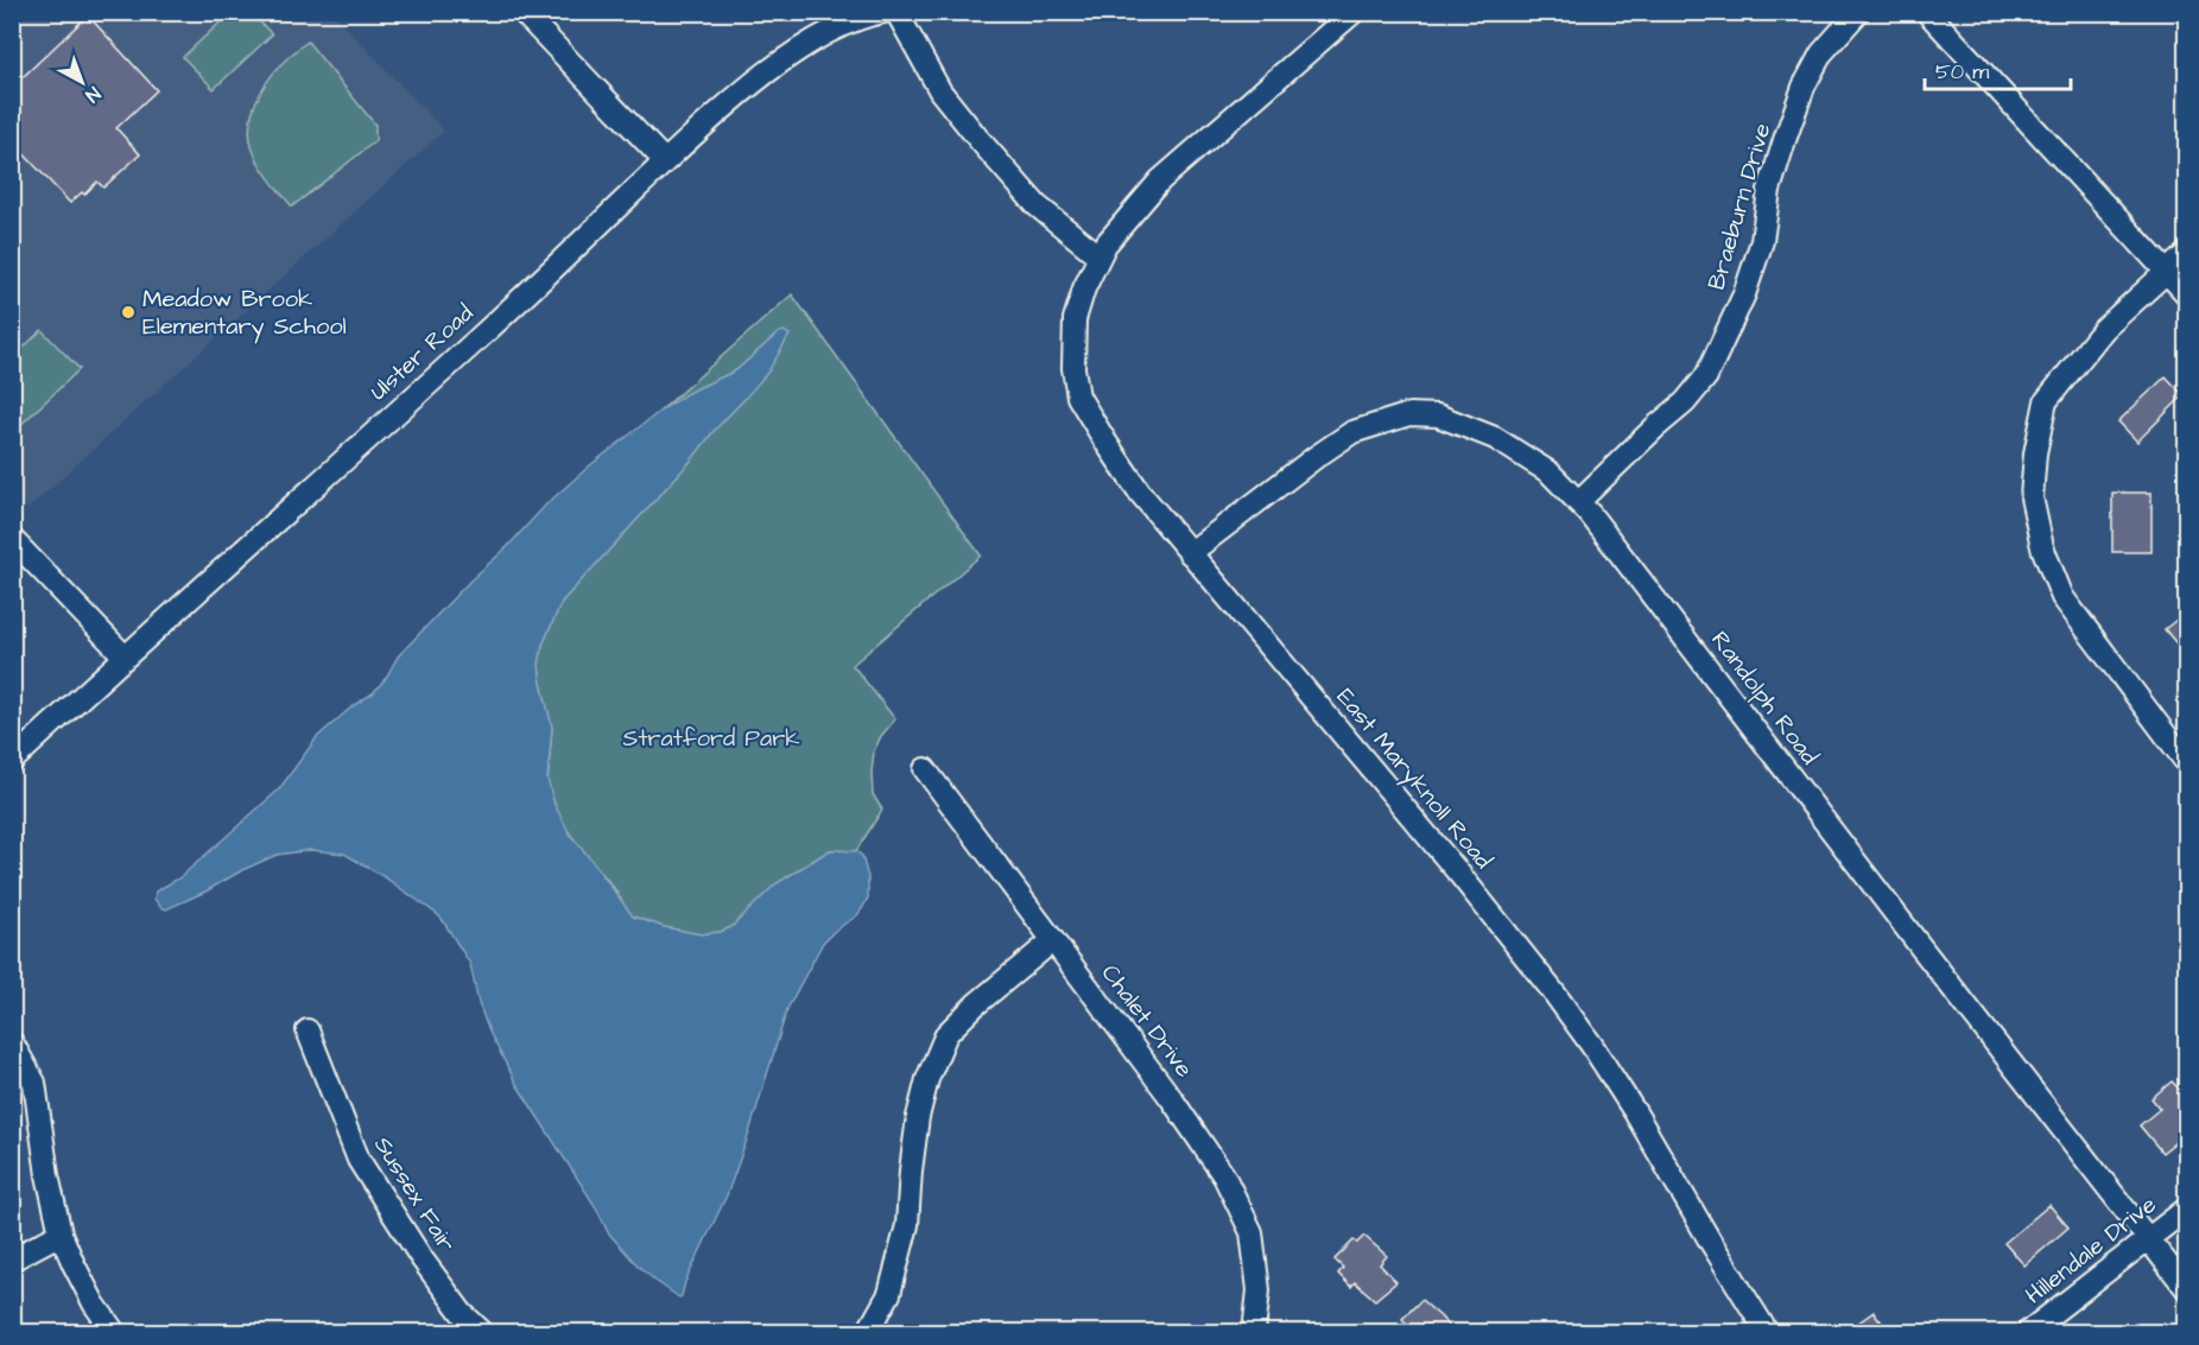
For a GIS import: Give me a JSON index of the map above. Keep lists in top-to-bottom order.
{
  "streets": {
    "street": [
      "Braeburn Drive",
      "Ulster Road",
      "Randolph Road",
      "East Maryknoll Road",
      "Chalet Drive",
      "Sussex Fair",
      "Hillendale Drive"
    ]
  },
  "crossings": [
    ["Braeburn Drive", "Randolph Road"],
    ["Randolph Road", "East Maryknoll Road"],
    ["Randolph Road", "Hillendale Drive"]
  ],
  "parks": ["Stratford Park"],
  "places": ["Meadow Brook Elementary School"],
  "scale_bar": "50 m",
  "north": "bottom right"
}
